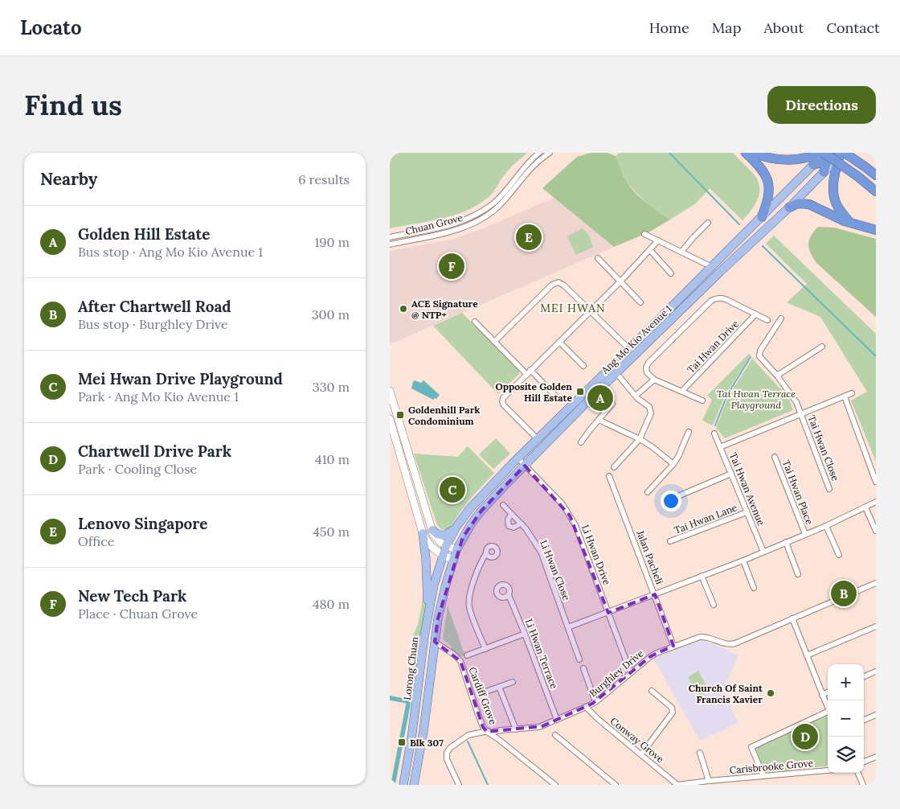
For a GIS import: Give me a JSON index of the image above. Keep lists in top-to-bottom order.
{
  "streets": {
    "main road": ["Ang Mo Kio Avenue 1", "Lorong Chuan"],
    "street": [
      "Chuan Grove",
      "Tai Hwan Drive",
      "Tai Hwan Close",
      "Tai Hwan Avenue",
      "Tai Hwan Place",
      "Tai Hwan Lane",
      "Li Hwan Drive",
      "Jalan Pacheli",
      "Li Hwan Close",
      "Li Hwan Terrace",
      "Burghley Drive",
      "Cardiff Grove",
      "Conway Grove",
      "Carisbrooke Grove"
    ]
  },
  "crossings": [
    ["Ang Mo Kio Avenue 1", "Li Hwan Drive"],
    ["Ang Mo Kio Avenue 1", "Lorong Chuan"],
    ["Tai Hwan Avenue", "Tai Hwan Lane"],
    ["Li Hwan Drive", "Burghley Drive"],
    ["Jalan Pacheli", "Burghley Drive"],
    ["Li Hwan Terrace", "Burghley Drive"],
    ["Lorong Chuan", "Cardiff Grove"],
    ["Burghley Drive", "Cardiff Grove"],
    ["Burghley Drive", "Conway Grove"],
    ["Conway Grove", "Carisbrooke Grove"]
  ],
  "districts": ["MEI HWAN"],
  "parks": ["Tai Hwan Terrace Playground"],
  "places": {
    "other": ["ACE Signature @ NTP+", "Church Of Saint Francis Xavier"],
    "transit": ["Opposite Golden Hill Estate", "Goldenhill Park Condominium", "Blk 307"]
  },
  "page": {
    "header": "Locato",
    "nav": [
      "Home",
      "Map",
      "About",
      "Contact"
    ],
    "buttons": "Directions",
    "title": "Find us",
    "heading": ["Nearby", "6 results"],
    "list": [
      {
        "mark": "A",
        "name": "Golden Hill Estate",
        "note": "Bus stop · Ang Mo Kio Avenue 1",
        "value": "190 m"
      },
      {
        "mark": "B",
        "name": "After Chartwell Road",
        "note": "Bus stop · Burghley Drive",
        "value": "300 m"
      },
      {
        "mark": "C",
        "name": "Mei Hwan Drive Playground",
        "note": "Park · Ang Mo Kio Avenue 1",
        "value": "330 m"
      },
      {
        "mark": "D",
        "name": "Chartwell Drive Park",
        "note": "Park · Cooling Close",
        "value": "410 m"
      },
      {
        "mark": "E",
        "name": "Lenovo Singapore",
        "note": "Office",
        "value": "450 m"
      },
      {
        "mark": "F",
        "name": "New Tech Park",
        "note": "Place · Chuan Grove",
        "value": "480 m"
      }
    ],
    "pins": [
      "E",
      "F",
      "A",
      "C",
      "B",
      "D"
    ],
    "map_buttons": ["+", "−"]
  }
}
